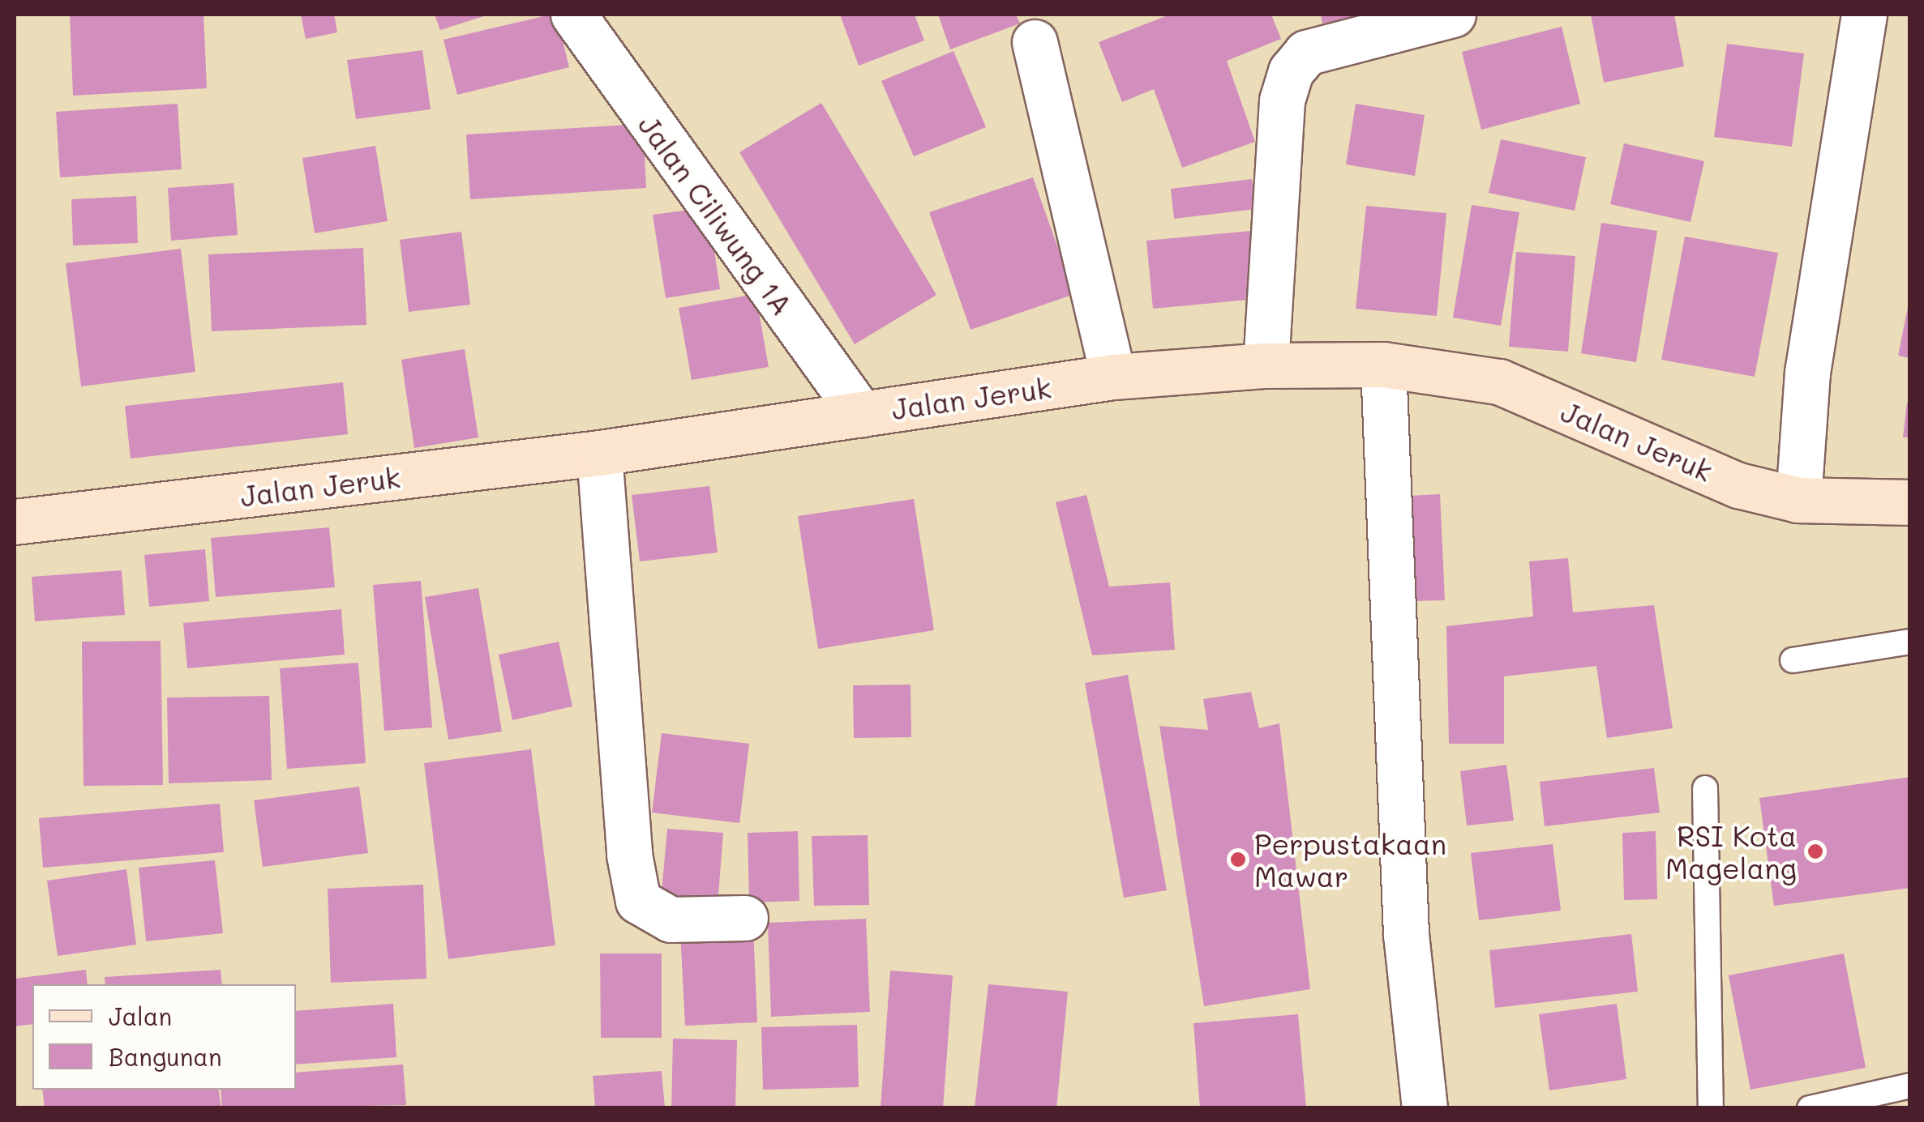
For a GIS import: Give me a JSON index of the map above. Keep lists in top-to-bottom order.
{
  "streets": {
    "main road": ["Jalan Jeruk"],
    "street": ["Jalan Ciliwung 1A"]
  },
  "crossings": [
    ["Jalan Ciliwung 1A", "Jalan Jeruk"]
  ],
  "places": ["RSI Kota Magelang", "Perpustakaan Mawar"],
  "legend": ["Jalan", "Bangunan"]
}
